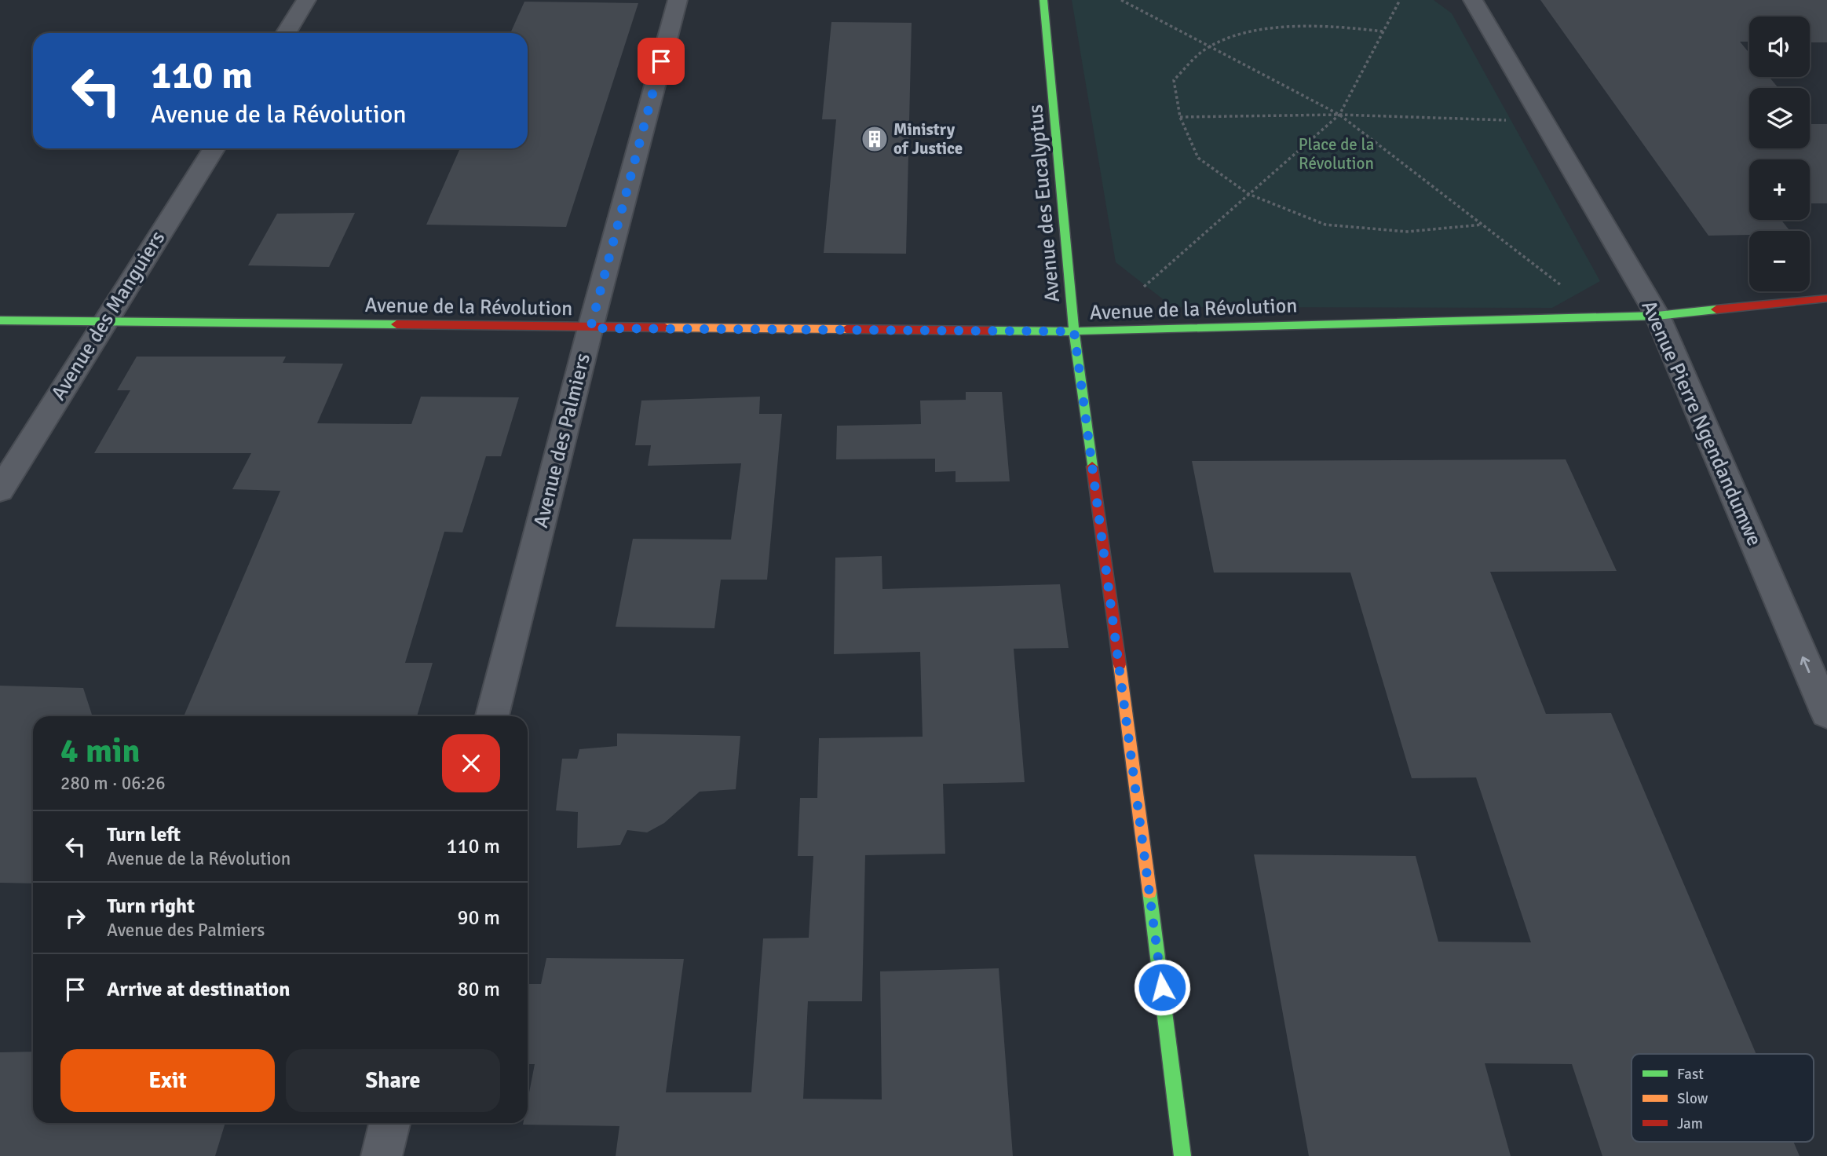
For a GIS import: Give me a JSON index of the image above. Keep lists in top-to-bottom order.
{
  "streets": {
    "street": [
      "Avenue des Eucalyptus",
      "Avenue de la Révolution",
      "Avenue des Manguiers",
      "Avenue Pierre Ngendandumwe",
      "Avenue des Palmiers"
    ]
  },
  "crossings": [
    ["Avenue des Eucalyptus", "Avenue de la Révolution"],
    ["Avenue de la Révolution", "Avenue des Manguiers"],
    ["Avenue de la Révolution", "Avenue Pierre Ngendandumwe"],
    ["Avenue de la Révolution", "Avenue des Palmiers"]
  ],
  "one_way": ["Avenue Pierre Ngendandumwe"],
  "parks": ["Place de la Révolution"],
  "places": {
    "building": ["Ministry of Justice"]
  },
  "legend": ["Fast", "Slow", "Jam"],
  "page": {
    "map_buttons": ["+", "−"],
    "turn": ["110 m", "Avenue de la Révolution"],
    "heading": ["4 min", "280 m · 06:26"],
    "list": [
      {
        "name": "Turn left",
        "note": "Avenue de la Révolution",
        "value": "110 m"
      },
      {
        "name": "Turn right",
        "note": "Avenue des Palmiers",
        "value": "90 m"
      },
      {
        "name": "Arrive at destination",
        "value": "80 m"
      }
    ],
    "buttons": ["Exit", "Share"]
  }
}
